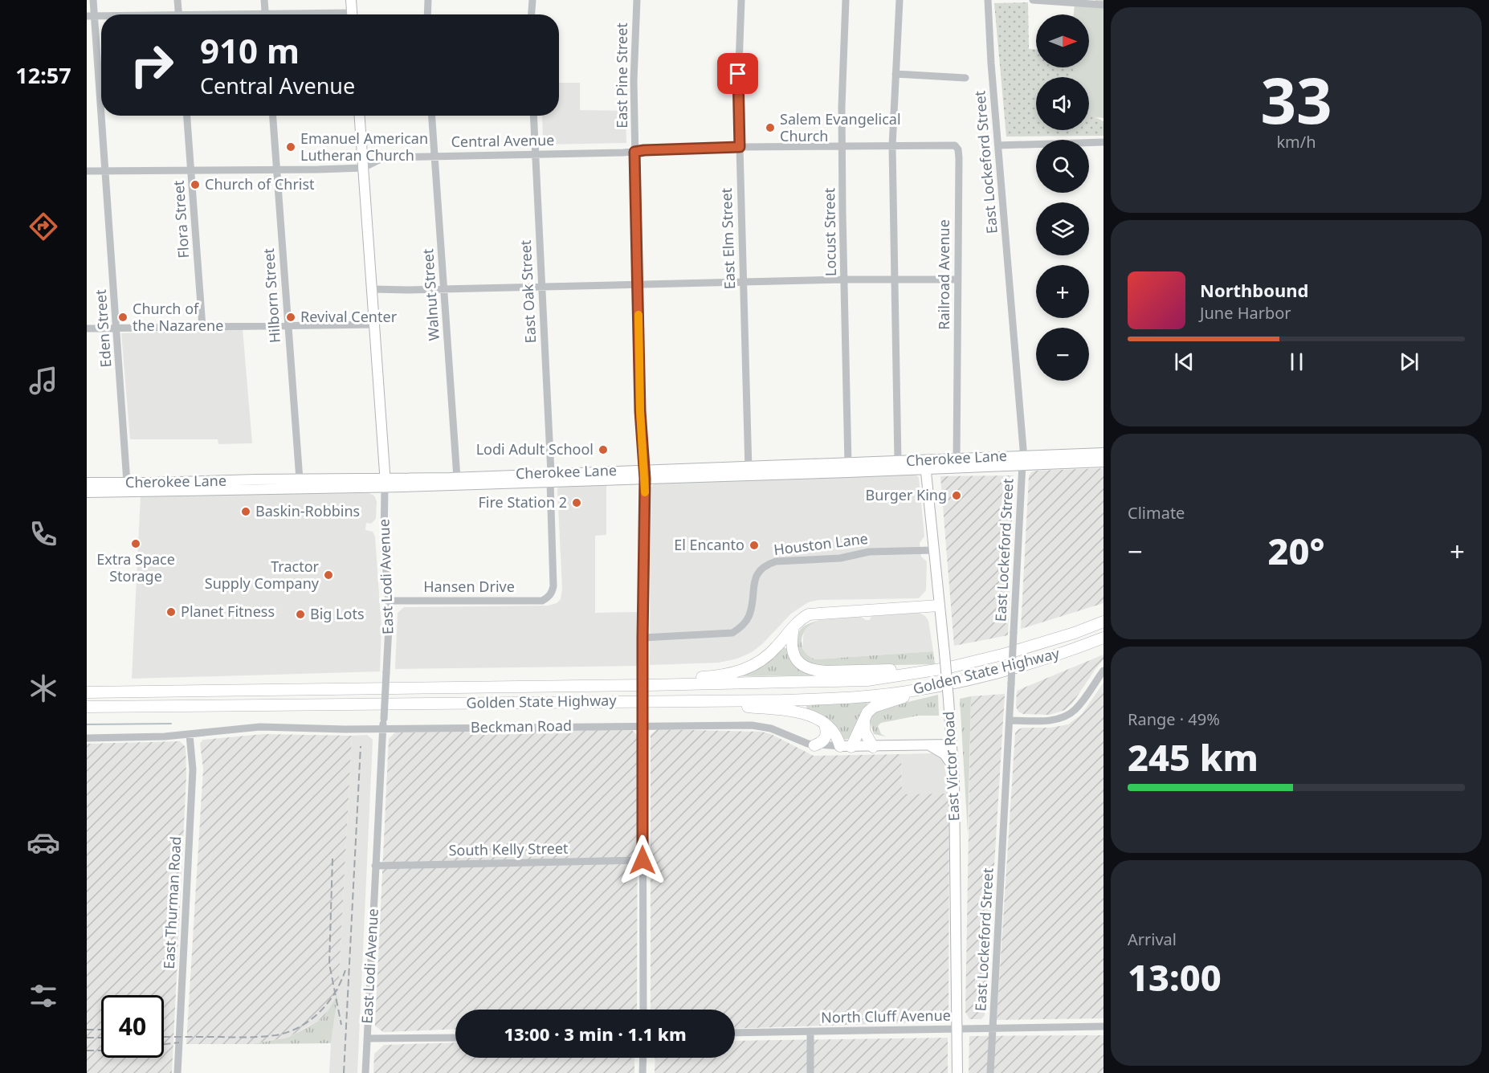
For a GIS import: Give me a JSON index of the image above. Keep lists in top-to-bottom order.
{
  "streets": {
    "highway": ["Golden State Highway"],
    "main road": [
      "Cherokee Lane",
      "East Lodi Avenue",
      "Beckman Road",
      "East Victor Road"
    ],
    "street": [
      "East Pine Street",
      "Central Avenue",
      "East Lockeford Street",
      "Flora Street",
      "Locust Street",
      "East Elm Street",
      "Railroad Avenue",
      "East Oak Street",
      "Walnut Street",
      "Hilborn Street",
      "Eden Street",
      "Houston Lane",
      "Hansen Drive",
      "South Kelly Street",
      "East Thurman Road",
      "North Cluff Avenue"
    ]
  },
  "crossings": [
    ["East Pine Street", "Central Avenue"],
    ["East Pine Street", "Cherokee Lane"],
    ["East Pine Street", "Houston Lane"],
    ["East Pine Street", "Beckman Road"],
    ["East Pine Street", "South Kelly Street"],
    ["Central Avenue", "Flora Street"],
    ["Central Avenue", "Locust Street"],
    ["Central Avenue", "East Elm Street"],
    ["Central Avenue", "Railroad Avenue"],
    ["Central Avenue", "East Oak Street"],
    ["Central Avenue", "Walnut Street"],
    ["Central Avenue", "Hilborn Street"],
    ["Central Avenue", "Eden Street"],
    ["Central Avenue", "East Lodi Avenue"],
    ["East Lockeford Street", "Cherokee Lane"],
    ["East Lockeford Street", "North Cluff Avenue"],
    ["Locust Street", "Cherokee Lane"],
    ["East Elm Street", "Cherokee Lane"],
    ["Railroad Avenue", "Cherokee Lane"],
    ["East Oak Street", "Cherokee Lane"],
    ["East Oak Street", "Hansen Drive"],
    ["Walnut Street", "Cherokee Lane"],
    ["Hilborn Street", "Cherokee Lane"],
    ["Eden Street", "Cherokee Lane"],
    ["Cherokee Lane", "East Lodi Avenue"],
    ["Cherokee Lane", "East Victor Road"],
    ["Houston Lane", "East Victor Road"],
    ["East Lodi Avenue", "Hansen Drive"],
    ["East Lodi Avenue", "Beckman Road"],
    ["East Lodi Avenue", "South Kelly Street"],
    ["Beckman Road", "East Victor Road"],
    ["Beckman Road", "East Thurman Road"],
    ["East Victor Road", "North Cluff Avenue"]
  ],
  "places": [
    "Salem Evangelical Church",
    "Emanuel American Lutheran Church",
    "Church of Christ",
    "Church of the Nazarene",
    "Revival Center",
    "Lodi Adult School",
    "Burger King",
    "Fire Station 2",
    "Baskin-Robbins",
    "Extra Space Storage",
    "El Encanto",
    "Tractor Supply Company",
    "Planet Fitness",
    "Big Lots"
  ],
  "north": "right",
  "page": {
    "tabs": "12:57",
    "tile": [
      ["33", "km/h"],
      "Climate",
      ["Range · 49%", "245 km"],
      ["Arrival", "13:00"]
    ],
    "map_buttons": ["+", "−"],
    "turn": ["910 m", "Central Avenue"],
    "song": ["Northbound", "June Harbor"],
    "heat": ["−", "20°", "+"],
    "limit": "40",
    "trip": "13:00 · 3 min · 1.1 km"
  }
}
